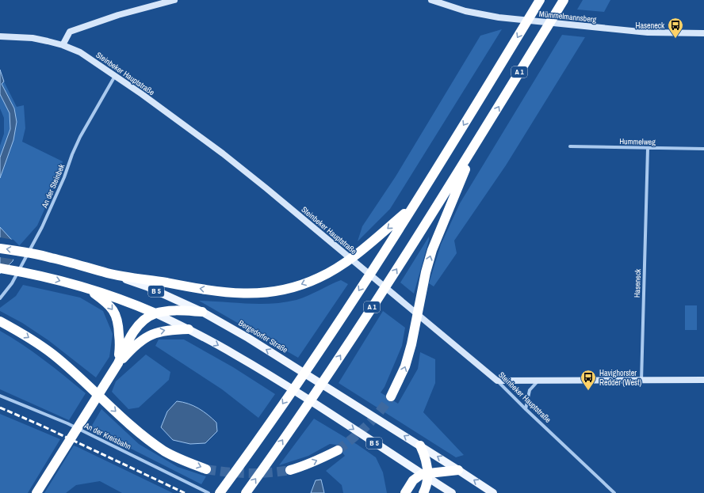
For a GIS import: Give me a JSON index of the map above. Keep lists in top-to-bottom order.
{
  "streets": {
    "highway": ["A 1", "B 5", "Bergedorfer Straße"],
    "street": [
      "Mümmelmannsberg",
      "Steinbeker Hauptstraße",
      "Hummelweg",
      "An der Steinbek",
      "Haseneck",
      "An der Kreisbahn"
    ]
  },
  "crossings": [
    ["Steinbeker Hauptstraße", "An der Steinbek"],
    ["Hummelweg", "Haseneck"]
  ],
  "places": {
    "bus stop": ["Haseneck", "Havighorster Redder (West)"]
  }
}
